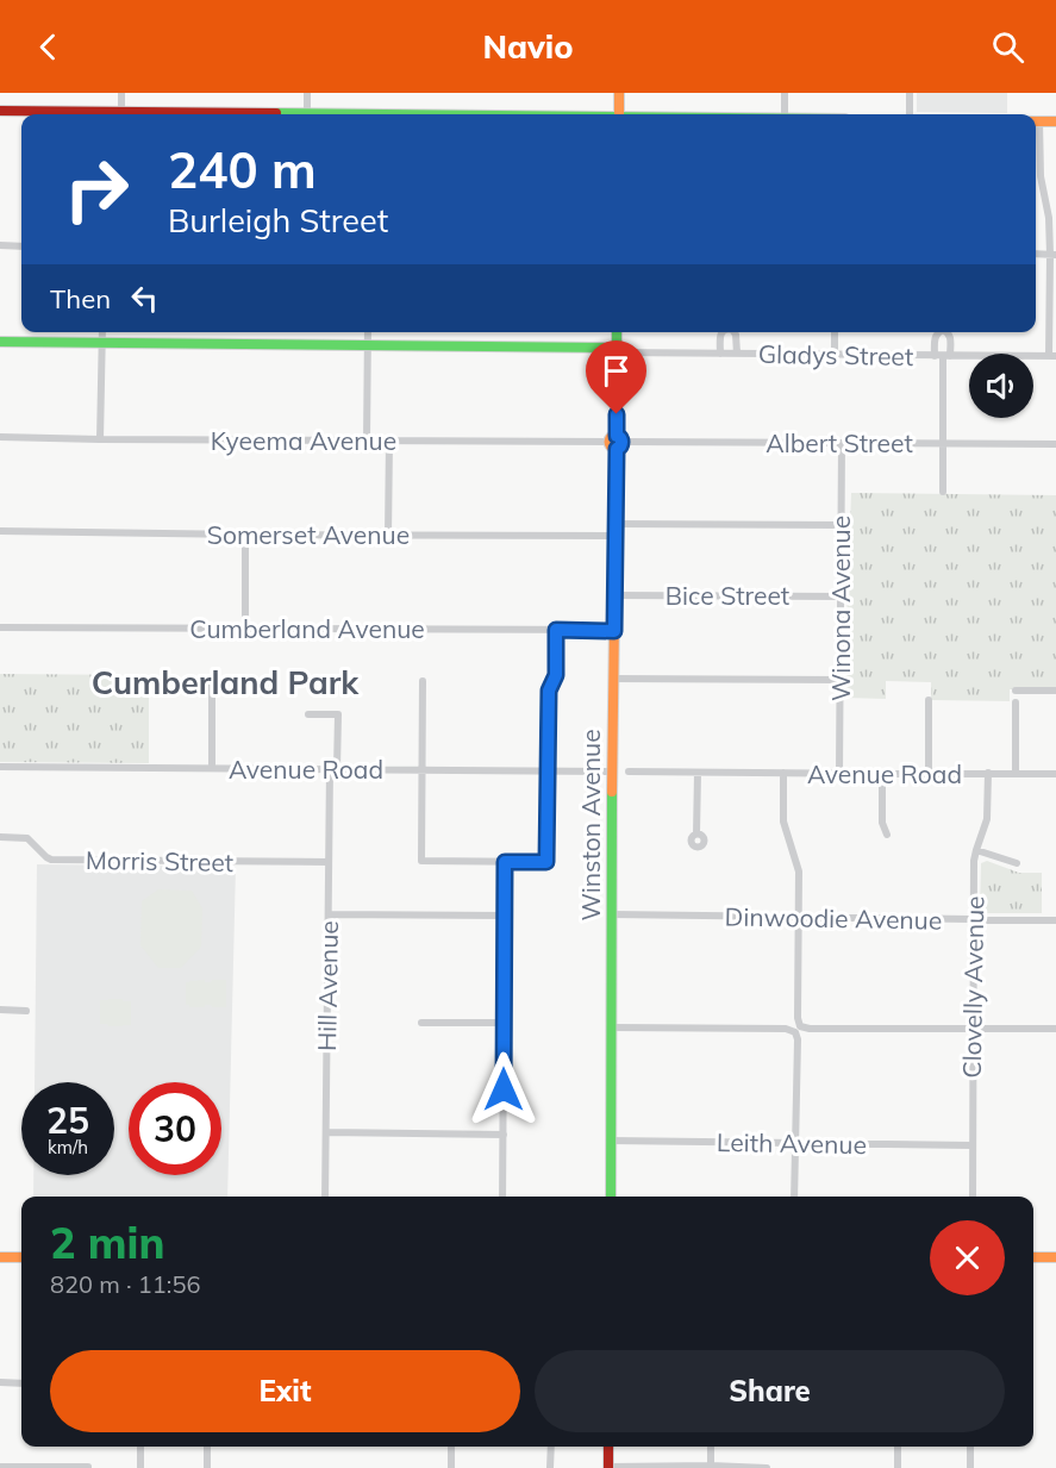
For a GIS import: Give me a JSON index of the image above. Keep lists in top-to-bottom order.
{
  "streets": {
    "main road": ["Winston Avenue"],
    "street": [
      "Gladys Street",
      "Kyeema Avenue",
      "Albert Street",
      "Somerset Avenue",
      "Bice Street",
      "Winona Avenue",
      "Cumberland Avenue",
      "Avenue Road",
      "Morris Street",
      "Dinwoodie Avenue",
      "Hill Avenue",
      "Clovelly Avenue",
      "Leith Avenue"
    ]
  },
  "crossings": [
    ["Gladys Street", "Winston Avenue"],
    ["Kyeema Avenue", "Albert Street"],
    ["Kyeema Avenue", "Winston Avenue"],
    ["Albert Street", "Winona Avenue"],
    ["Albert Street", "Winston Avenue"],
    ["Somerset Avenue", "Winston Avenue"],
    ["Bice Street", "Winona Avenue"],
    ["Bice Street", "Winston Avenue"],
    ["Winona Avenue", "Avenue Road"],
    ["Cumberland Avenue", "Winston Avenue"],
    ["Avenue Road", "Winston Avenue"],
    ["Avenue Road", "Hill Avenue"],
    ["Avenue Road", "Clovelly Avenue"],
    ["Winston Avenue", "Dinwoodie Avenue"],
    ["Winston Avenue", "Leith Avenue"],
    ["Morris Street", "Hill Avenue"],
    ["Dinwoodie Avenue", "Clovelly Avenue"],
    ["Clovelly Avenue", "Leith Avenue"]
  ],
  "districts": ["Cumberland Park"],
  "page": {
    "header": "Navio",
    "turn": ["240 m", "Burleigh Street"],
    "then": "Then",
    "speed": "25 km/h",
    "limit": "30",
    "heading": ["2 min", "820 m · 11:56"],
    "buttons": ["Exit", "Share"]
  }
}
